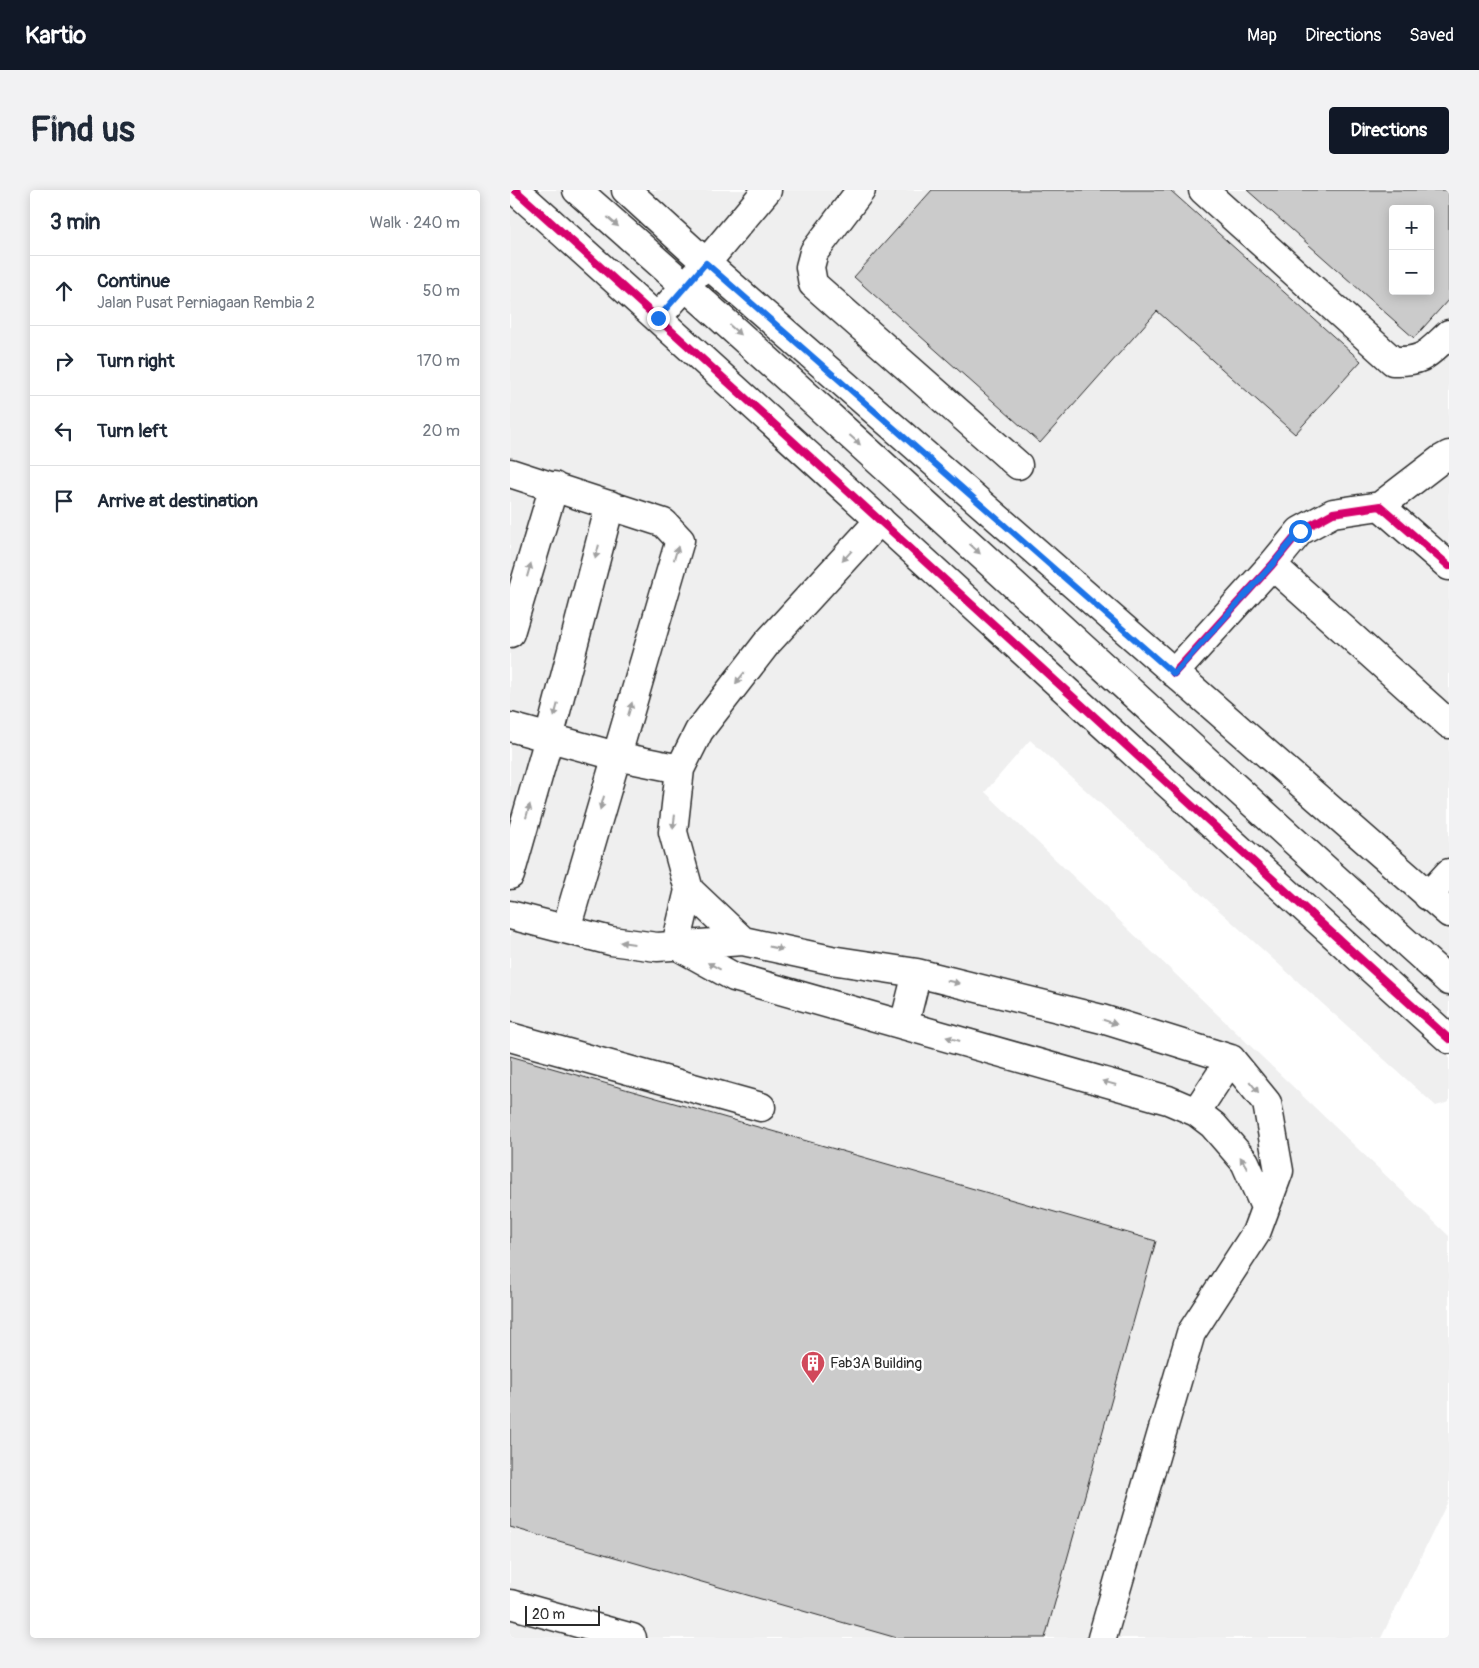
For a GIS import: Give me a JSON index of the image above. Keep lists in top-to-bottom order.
{
  "places": {
    "building": ["Fab3A Building"]
  },
  "scale_bar": "20 m",
  "page": {
    "header": "Kartio",
    "nav": ["Map", "Directions", "Saved"],
    "buttons": "Directions",
    "title": "Find us",
    "heading": ["3 min", "Walk · 240 m"],
    "map_buttons": ["+", "−"],
    "list": [
      ["Continue", "Jalan Pusat Perniagaan Rembia 2", "50 m"],
      ["Turn right", "170 m"],
      ["Turn left", "20 m"],
      "Arrive at destination"
    ],
    "scale": "20 m"
  }
}
